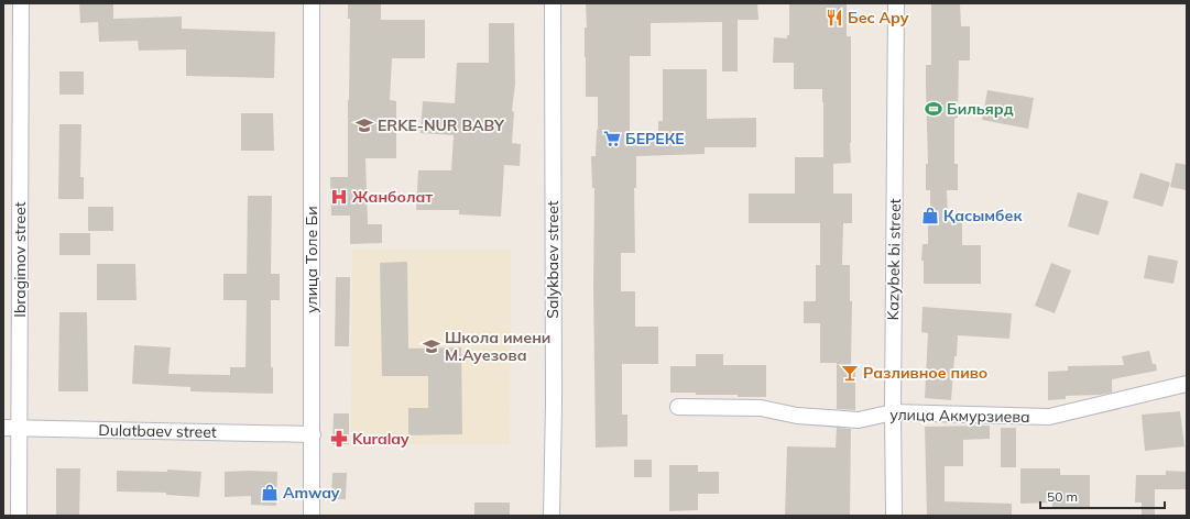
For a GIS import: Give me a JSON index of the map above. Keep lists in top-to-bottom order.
{
  "streets": {
    "street": [
      "Ibragimov street",
      "улица Толе Би",
      "Salykbaev street",
      "Kazybek bi street",
      "улица Акмурзиева",
      "Dulatbaev street"
    ]
  },
  "crossings": [
    ["Ibragimov street", "Dulatbaev street"],
    ["улица Толе Би", "Dulatbaev street"],
    ["Kazybek bi street", "улица Акмурзиева"]
  ],
  "places": {
    "restaurant": ["Бес Ару"],
    "sports": ["Бильярд"],
    "school or university": ["ERKE-NUR BABY", "Школа имени М.Ауезова"],
    "supermarket": ["БЕРЕКЕ"],
    "hospital": ["Жанболат"],
    "shop": ["Қасымбек", "Amway"],
    "bar": ["Разливное пиво"],
    "pharmacy": ["Kuralay"]
  },
  "scale_bar": "50 m"
}
